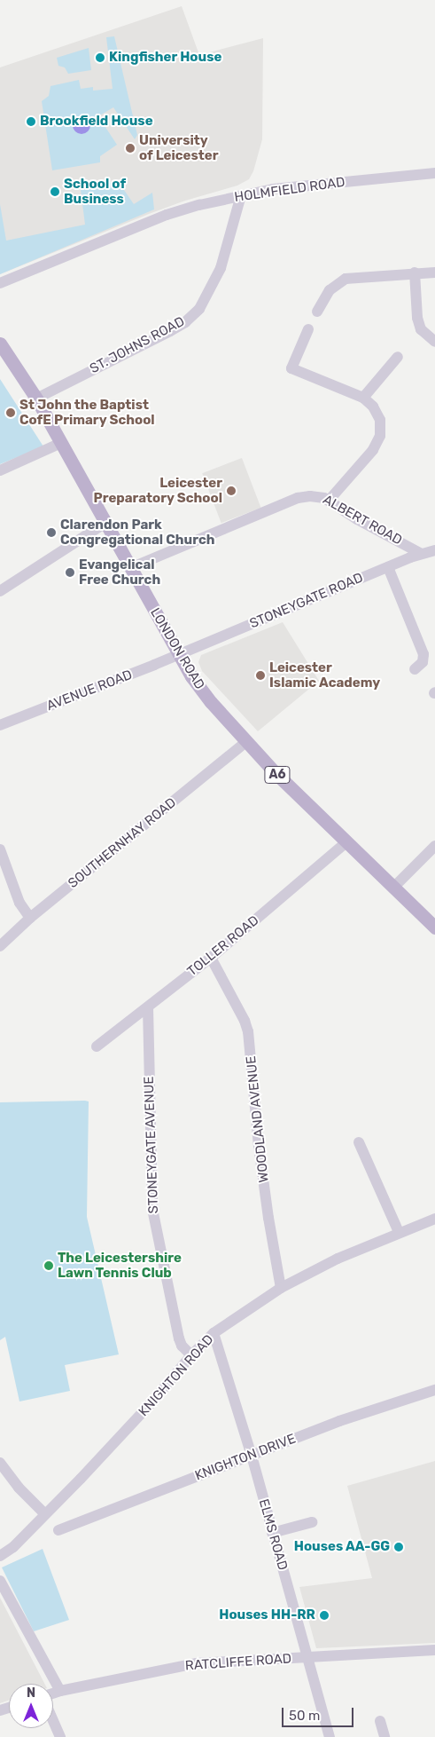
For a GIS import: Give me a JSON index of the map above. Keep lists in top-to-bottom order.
{
  "streets": {
    "main road": ["LONDON ROAD", "A6"],
    "street": [
      "HOLMFIELD ROAD",
      "ST. JOHNS ROAD",
      "ALBERT ROAD",
      "STONEYGATE ROAD",
      "AVENUE ROAD",
      "SOUTHERNHAY ROAD",
      "TOLLER ROAD",
      "WOODLAND AVENUE",
      "STONEYGATE AVENUE",
      "KNIGHTON ROAD",
      "KNIGHTON DRIVE",
      "ELMS ROAD",
      "RATCLIFFE ROAD"
    ]
  },
  "crossings": [
    ["HOLMFIELD ROAD", "ST. JOHNS ROAD"],
    ["ST. JOHNS ROAD", "LONDON ROAD"],
    ["ALBERT ROAD", "STONEYGATE ROAD"],
    ["ALBERT ROAD", "LONDON ROAD"],
    ["STONEYGATE ROAD", "LONDON ROAD"],
    ["STONEYGATE ROAD", "AVENUE ROAD"],
    ["LONDON ROAD", "AVENUE ROAD"],
    ["LONDON ROAD", "SOUTHERNHAY ROAD"],
    ["LONDON ROAD", "TOLLER ROAD"],
    ["TOLLER ROAD", "WOODLAND AVENUE"],
    ["TOLLER ROAD", "STONEYGATE AVENUE"],
    ["WOODLAND AVENUE", "KNIGHTON ROAD"],
    ["STONEYGATE AVENUE", "KNIGHTON ROAD"],
    ["KNIGHTON ROAD", "ELMS ROAD"],
    ["KNIGHTON DRIVE", "ELMS ROAD"],
    ["ELMS ROAD", "RATCLIFFE ROAD"]
  ],
  "places": [
    "Kingfisher House",
    "Brookfield House",
    "University of Leicester",
    "School of Business",
    "St John the Baptist CofE Primary School",
    "Leicester Preparatory School",
    "Clarendon Park Congregational Church",
    "Evangelical Free Church",
    "Leicester Islamic Academy",
    "The Leicestershire Lawn Tennis Club",
    "Houses AA-GG",
    "Houses HH-RR"
  ],
  "scale_bar": "50 m",
  "north": "top"
}
